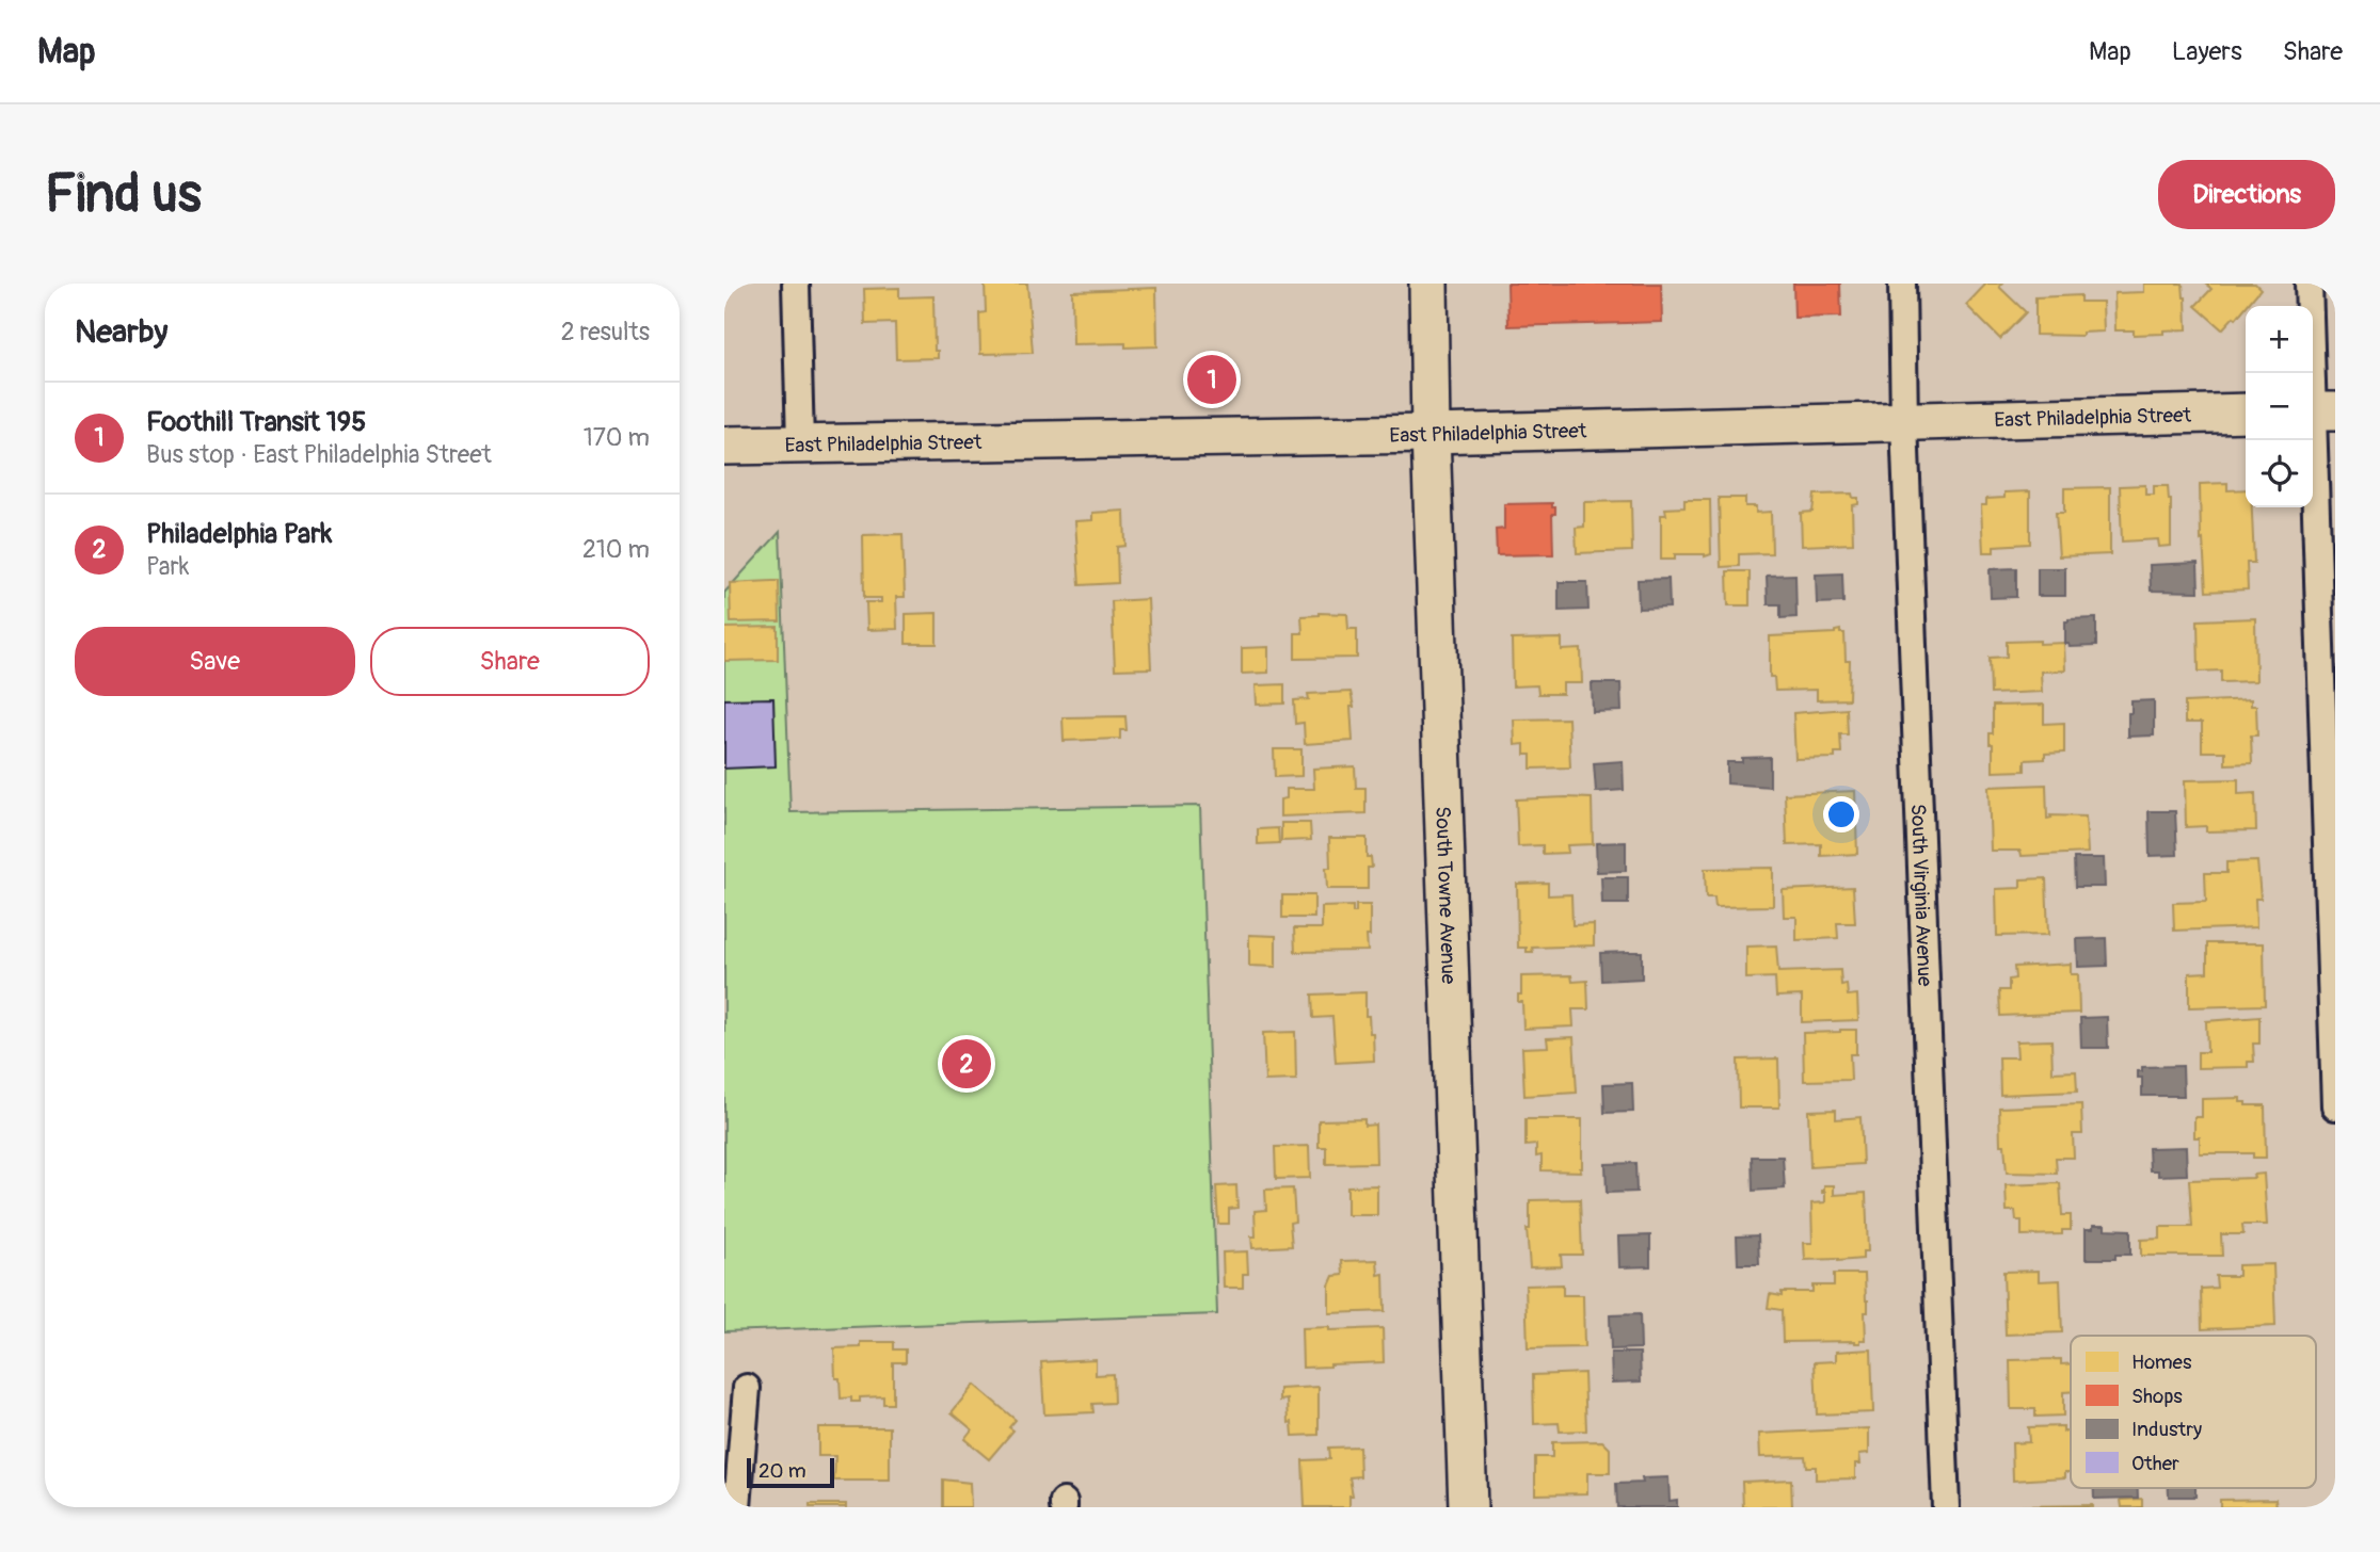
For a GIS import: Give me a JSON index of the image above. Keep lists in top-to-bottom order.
{
  "streets": {
    "street": ["East Philadelphia Street", "South Towne Avenue", "South Virginia Avenue"]
  },
  "crossings": [
    ["East Philadelphia Street", "South Towne Avenue"],
    ["East Philadelphia Street", "South Virginia Avenue"]
  ],
  "legend": [
    "Homes",
    "Shops",
    "Industry",
    "Other"
  ],
  "scale_bar": "20 m",
  "page": {
    "header": "Map",
    "nav": ["Map", "Layers", "Share"],
    "buttons": [
      "Directions",
      ["Save", "Share"]
    ],
    "title": "Find us",
    "heading": ["Nearby", "2 results"],
    "map_buttons": ["+", "−"],
    "pins": ["1", "2"],
    "list": [
      {
        "mark": "1",
        "name": "Foothill Transit 195",
        "note": "Bus stop · East Philadelphia Street",
        "value": "170 m"
      },
      {
        "mark": "2",
        "name": "Philadelphia Park",
        "note": "Park",
        "value": "210 m"
      }
    ],
    "scale": "20 m"
  }
}
